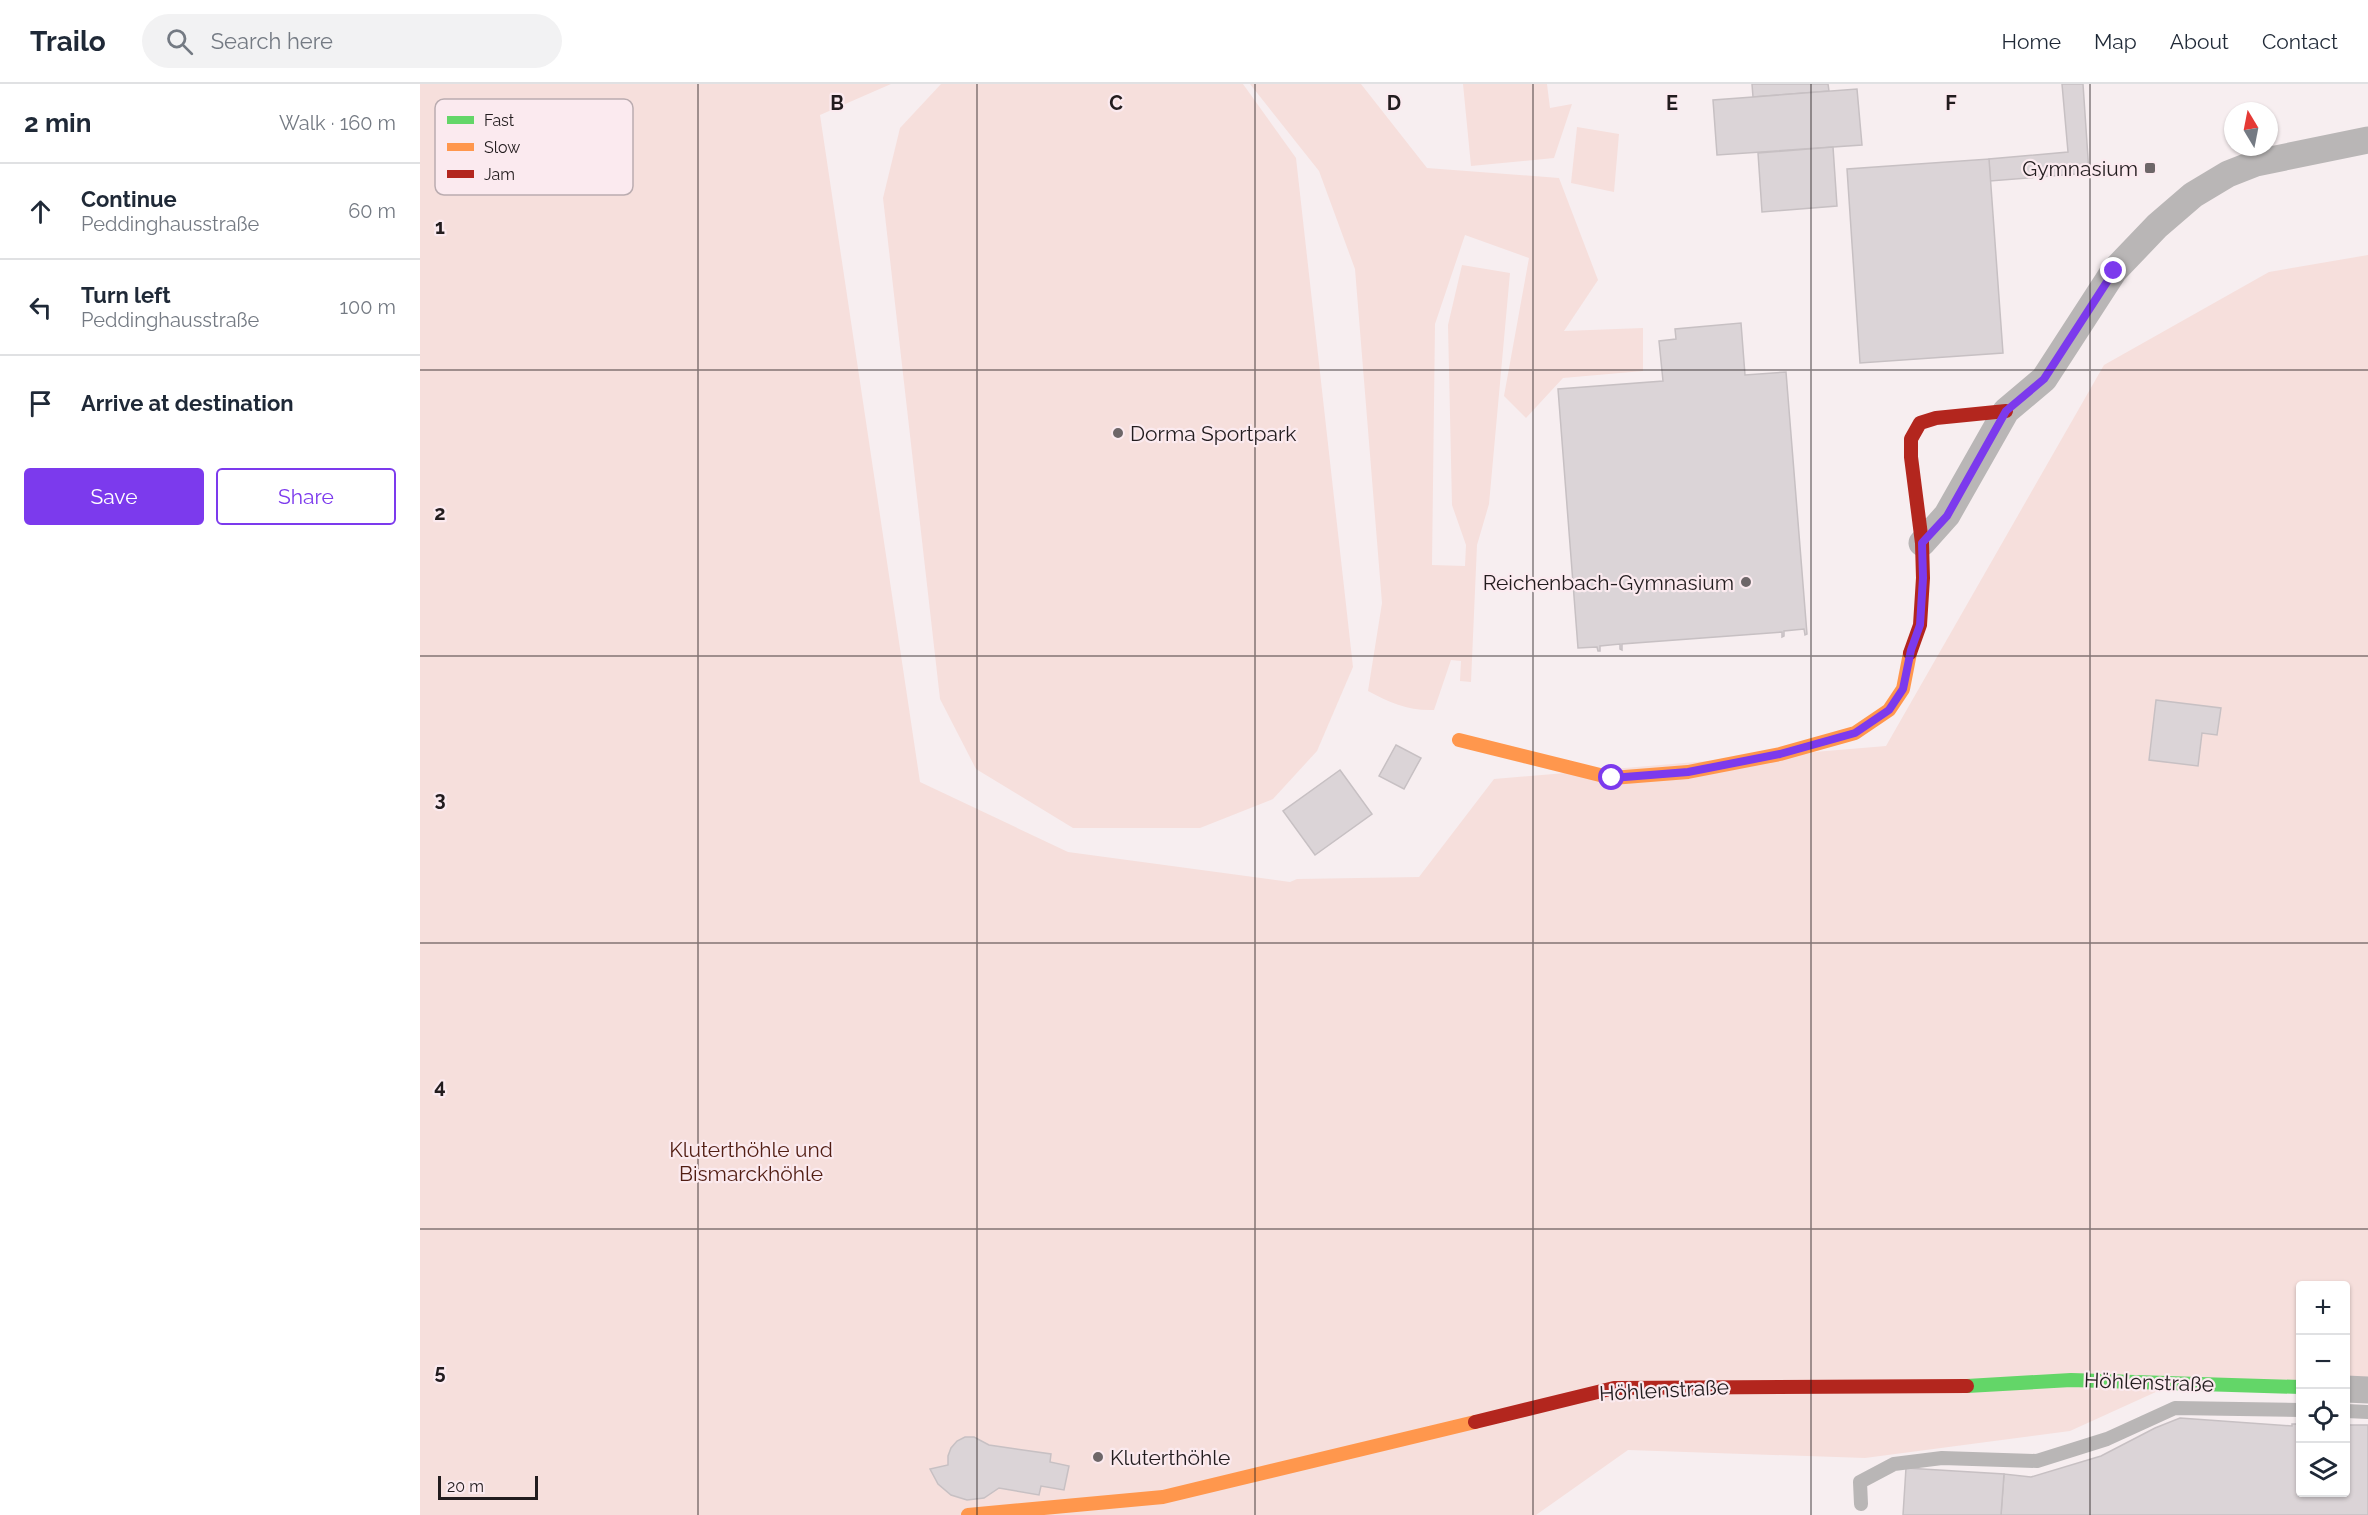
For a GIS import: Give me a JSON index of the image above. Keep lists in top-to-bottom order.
{
  "streets": {
    "street": ["Höhlenstraße"]
  },
  "parks": ["Kluterthöhle und Bismarckhöhle"],
  "places": {
    "transit": ["Gymnasium"],
    "other": ["Dorma Sportpark", "Reichenbach-Gymnasium", "Kluterthöhle"]
  },
  "legend": ["Fast", "Slow", "Jam"],
  "scale_bar": "20 m",
  "north": "top",
  "page": {
    "header": "Trailo",
    "search": "Search here",
    "nav": [
      "Home",
      "Map",
      "About",
      "Contact"
    ],
    "heading": ["2 min", "Walk · 160 m"],
    "list": [
      ["Continue", "Peddinghausstraße", "60 m"],
      ["Turn left", "Peddinghausstraße", "100 m"],
      "Arrive at destination"
    ],
    "buttons": ["Save", "Share"],
    "map_buttons": ["+", "−"],
    "scale": "20 m"
  },
  "grid": {
    "columns": [
      "B",
      "C",
      "D",
      "E",
      "F"
    ],
    "rows": [
      "1",
      "2",
      "3",
      "4",
      "5"
    ]
  }
}
